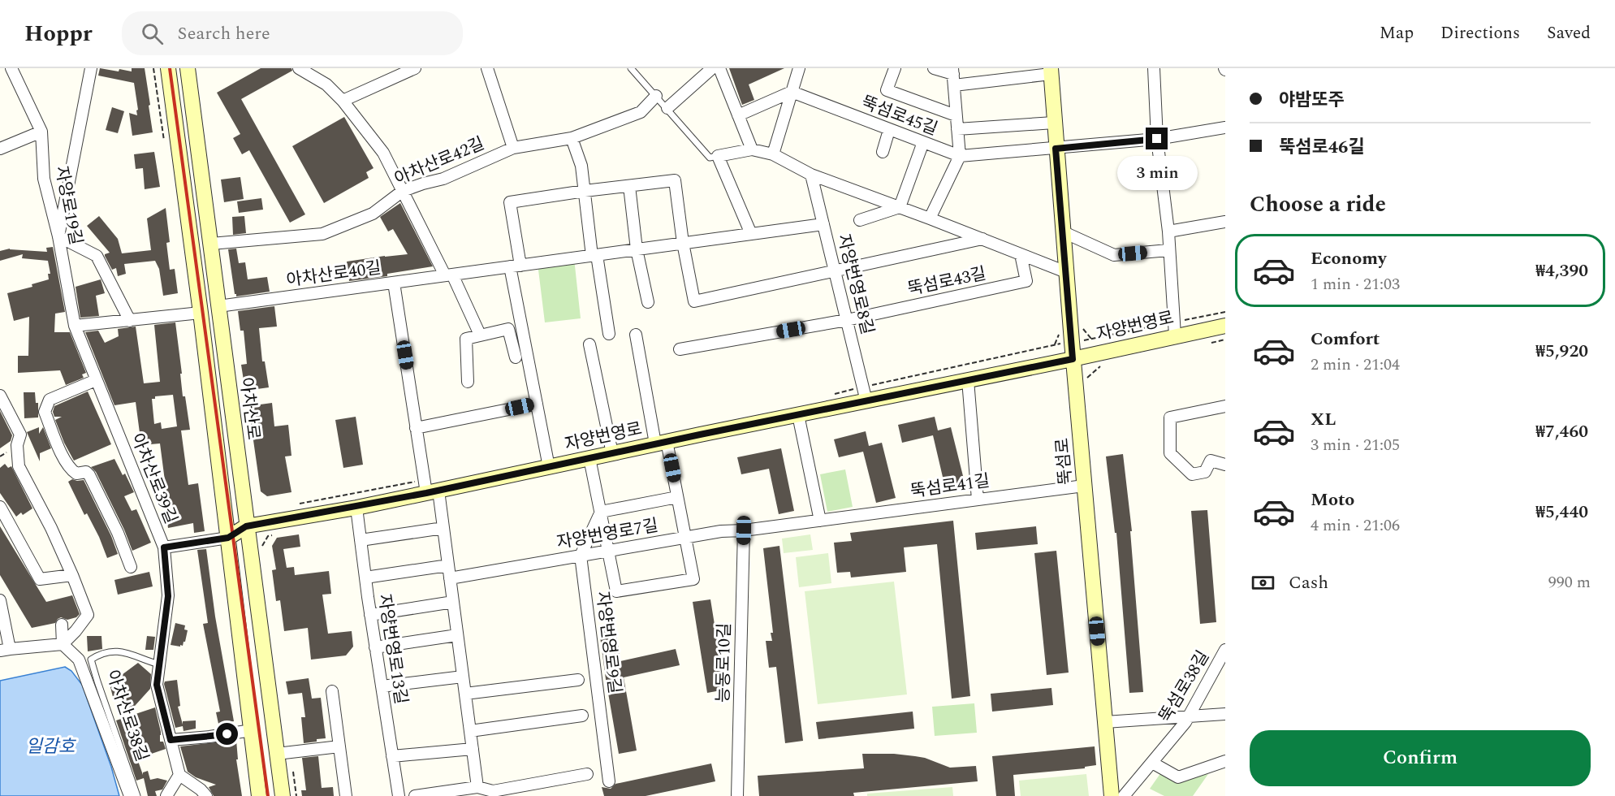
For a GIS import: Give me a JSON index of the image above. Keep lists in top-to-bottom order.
{
  "streets": {
    "main road": ["자양번영로", "아차산로", "뚝섬로"],
    "street": [
      "뚝섬로45길",
      "아차산로42길",
      "자양로19길",
      "아차산로40길",
      "뚝섬로43길",
      "자양번영로8길",
      "아차산로39길",
      "뚝섬로41길",
      "자양번영로7길",
      "자양번영로9길",
      "자양번영로13길",
      "능동로10길",
      "뚝섬로38길"
    ],
    "lane": ["아차산로38길"]
  },
  "crossings": [
    ["뚝섬로45길", "뚝섬로"],
    ["아차산로42길", "아차산로"],
    ["자양로19길", "아차산로39길"],
    ["아차산로40길", "뚝섬로43길"],
    ["아차산로40길", "자양번영로8길"],
    ["아차산로40길", "아차산로"],
    ["뚝섬로43길", "자양번영로8길"],
    ["뚝섬로43길", "뚝섬로"],
    ["자양번영로8길", "자양번영로"],
    ["자양번영로", "아차산로"],
    ["자양번영로", "뚝섬로"],
    ["자양번영로", "자양번영로7길"],
    ["자양번영로", "자양번영로9길"],
    ["자양번영로", "자양번영로13길"],
    ["뚝섬로", "뚝섬로41길"],
    ["아차산로39길", "아차산로38길"],
    ["뚝섬로41길", "자양번영로7길"],
    ["뚝섬로41길", "능동로10길"],
    ["자양번영로7길", "자양번영로9길"],
    ["자양번영로7길", "능동로10길"]
  ],
  "water": ["일감호"],
  "page": {
    "header": "Hoppr",
    "search": "Search here",
    "nav": ["Map", "Directions", "Saved"],
    "banner": ["야밤또주", "뚝섬로46길"],
    "bubble": "3 min",
    "heading": "Choose a ride",
    "list": [
      {
        "name": "Economy",
        "note": "1 min · 21:03",
        "value": "₩4,390"
      },
      {
        "name": "Comfort",
        "note": "2 min · 21:04",
        "value": "₩5,920"
      },
      {
        "name": "XL",
        "note": "3 min · 21:05",
        "value": "₩7,460"
      },
      {
        "name": "Moto",
        "note": "4 min · 21:06",
        "value": "₩5,440"
      }
    ],
    "pay": ["Cash", "990 m"],
    "buttons": "Confirm"
  }
}
